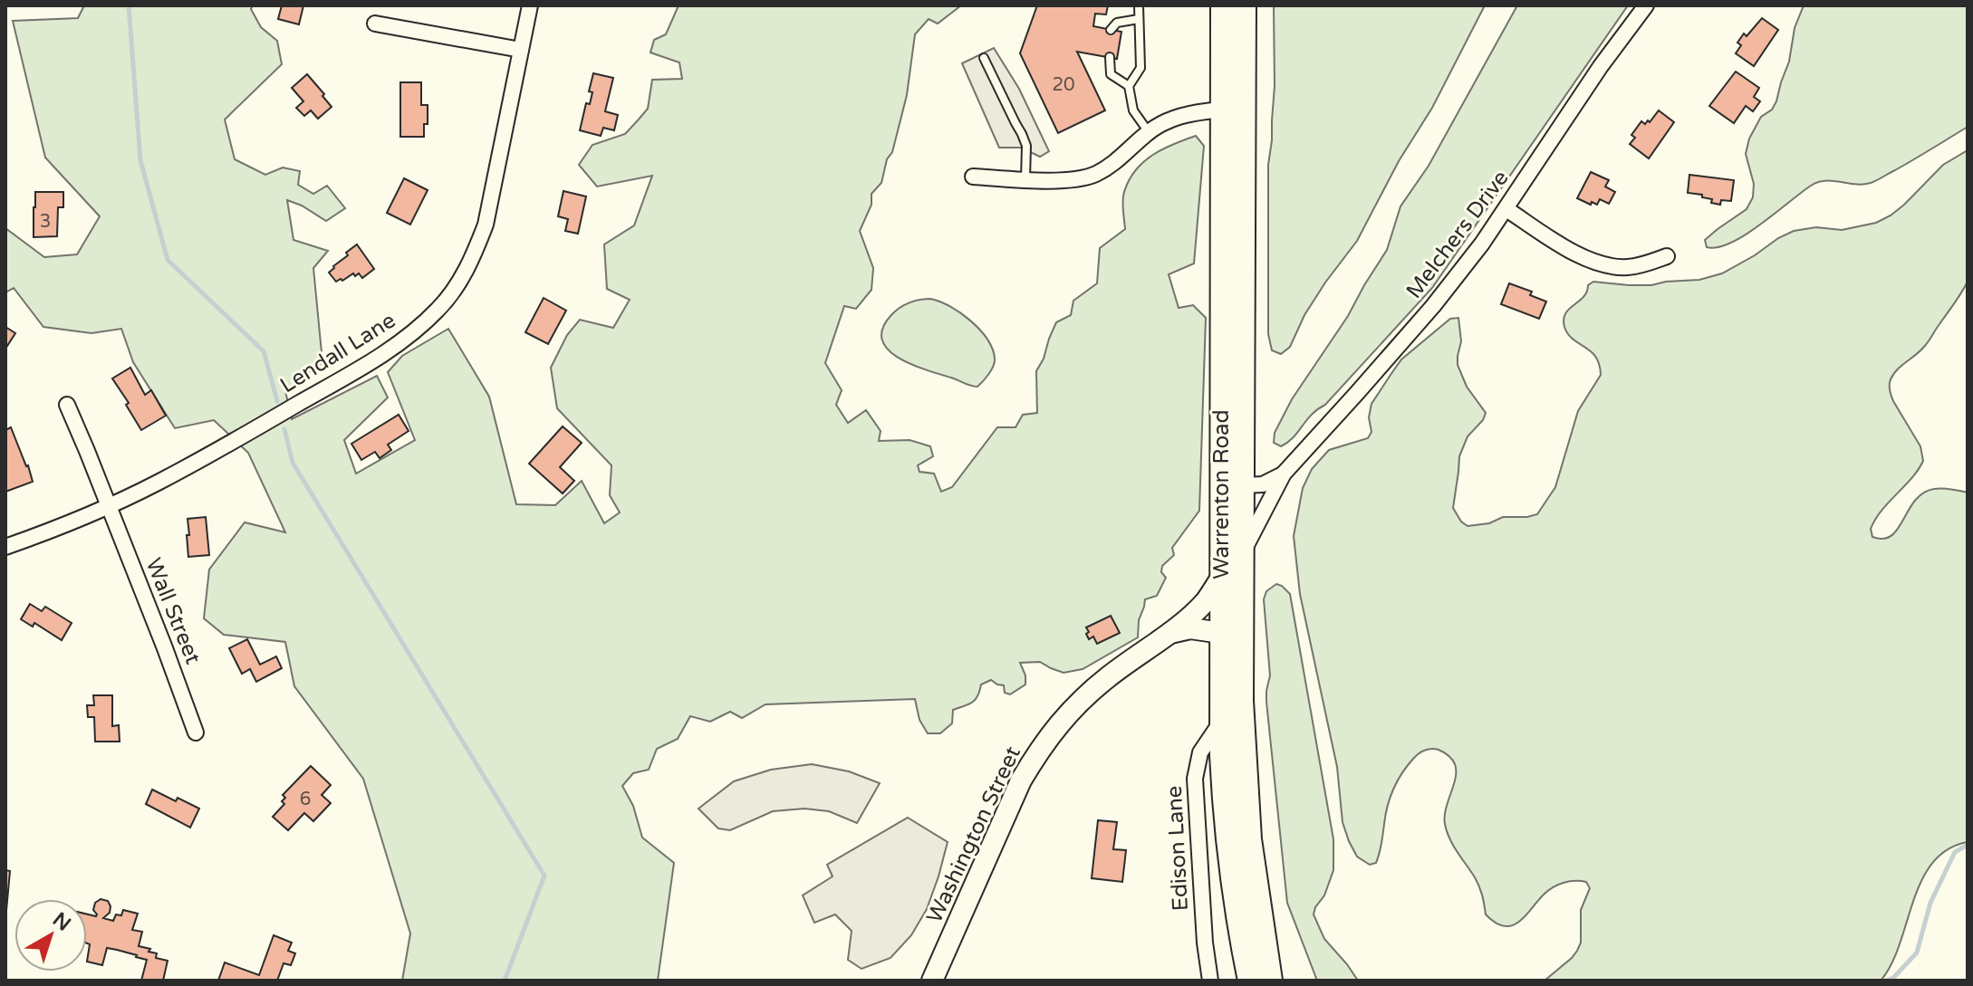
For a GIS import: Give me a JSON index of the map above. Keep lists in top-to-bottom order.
{
  "streets": {
    "main road": ["Warrenton Road"],
    "street": [
      "Melchers Drive",
      "Lendall Lane",
      "Wall Street",
      "Washington Street",
      "Edison Lane"
    ]
  },
  "crossings": [
    ["Melchers Drive", "Warrenton Road"],
    ["Lendall Lane", "Wall Street"],
    ["Warrenton Road", "Washington Street"],
    ["Warrenton Road", "Edison Lane"]
  ],
  "house_numbers": ["20", "3", "6"],
  "north": "top right"
}
